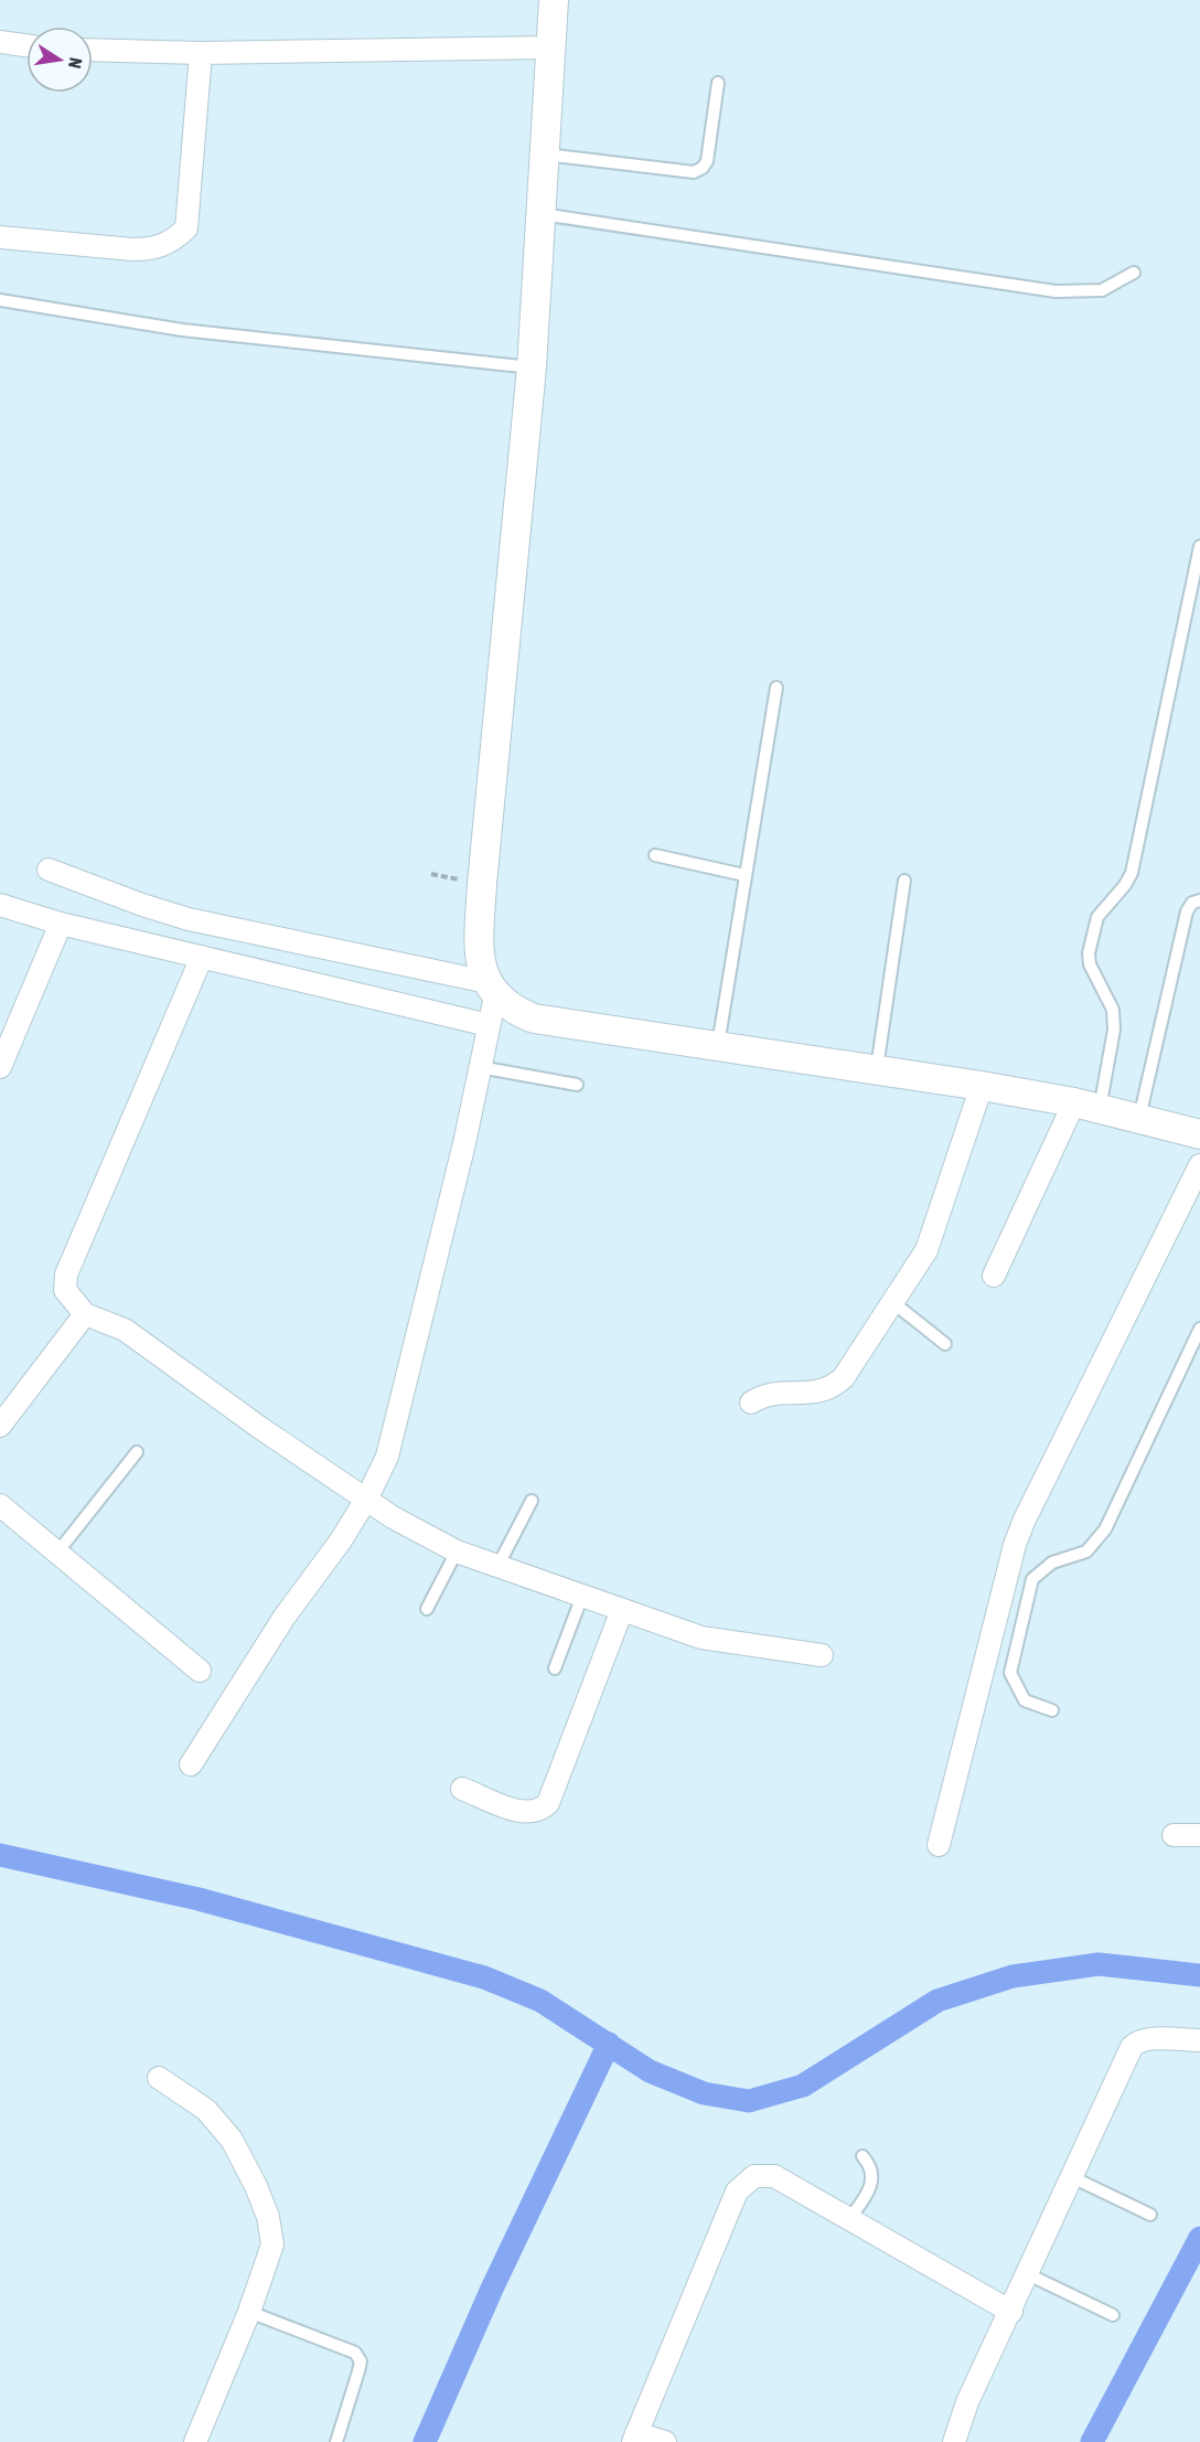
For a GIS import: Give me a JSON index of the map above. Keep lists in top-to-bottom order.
{
  "north": "right"
}
